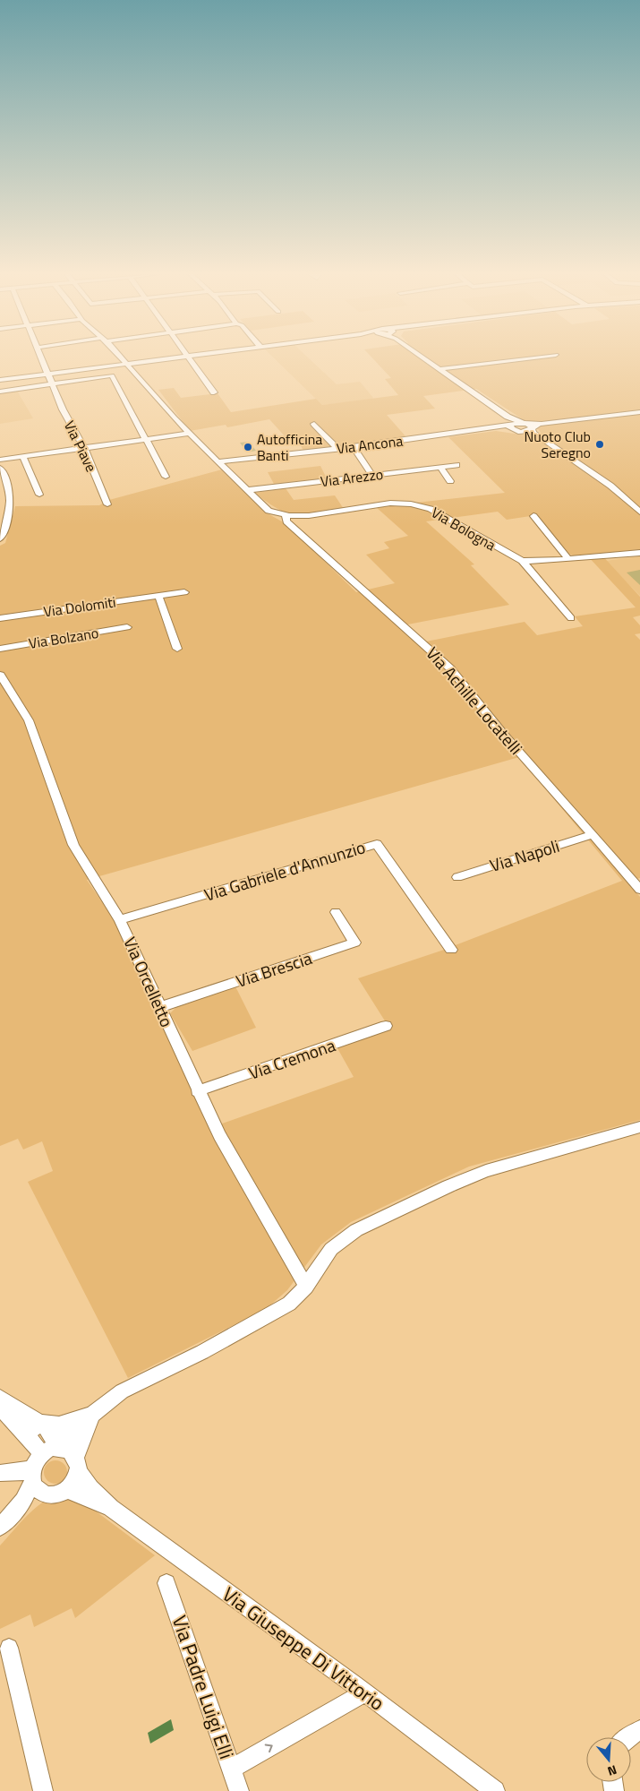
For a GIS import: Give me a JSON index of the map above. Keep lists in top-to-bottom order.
{
  "streets": {
    "street": [
      "Via Ancona",
      "Via Piave",
      "Via Arezzo",
      "Via Bologna",
      "Via Dolomiti",
      "Via Bolzano",
      "Via Achille Locatelli",
      "Via Napoli",
      "Via Gabriele d'Annunzio",
      "Via Brescia",
      "Via Orcelletto",
      "Via Cremona",
      "Via Giuseppe Di Vittorio",
      "Via Padre Luigi Elli"
    ]
  },
  "crossings": [
    ["Via Bologna", "Via Achille Locatelli"],
    ["Via Achille Locatelli", "Via Napoli"],
    ["Via Gabriele d'Annunzio", "Via Orcelletto"],
    ["Via Brescia", "Via Orcelletto"],
    ["Via Orcelletto", "Via Cremona"]
  ],
  "places": ["Nuoto Club Seregno", "Autofficina Banti"],
  "north": "bottom"
}
